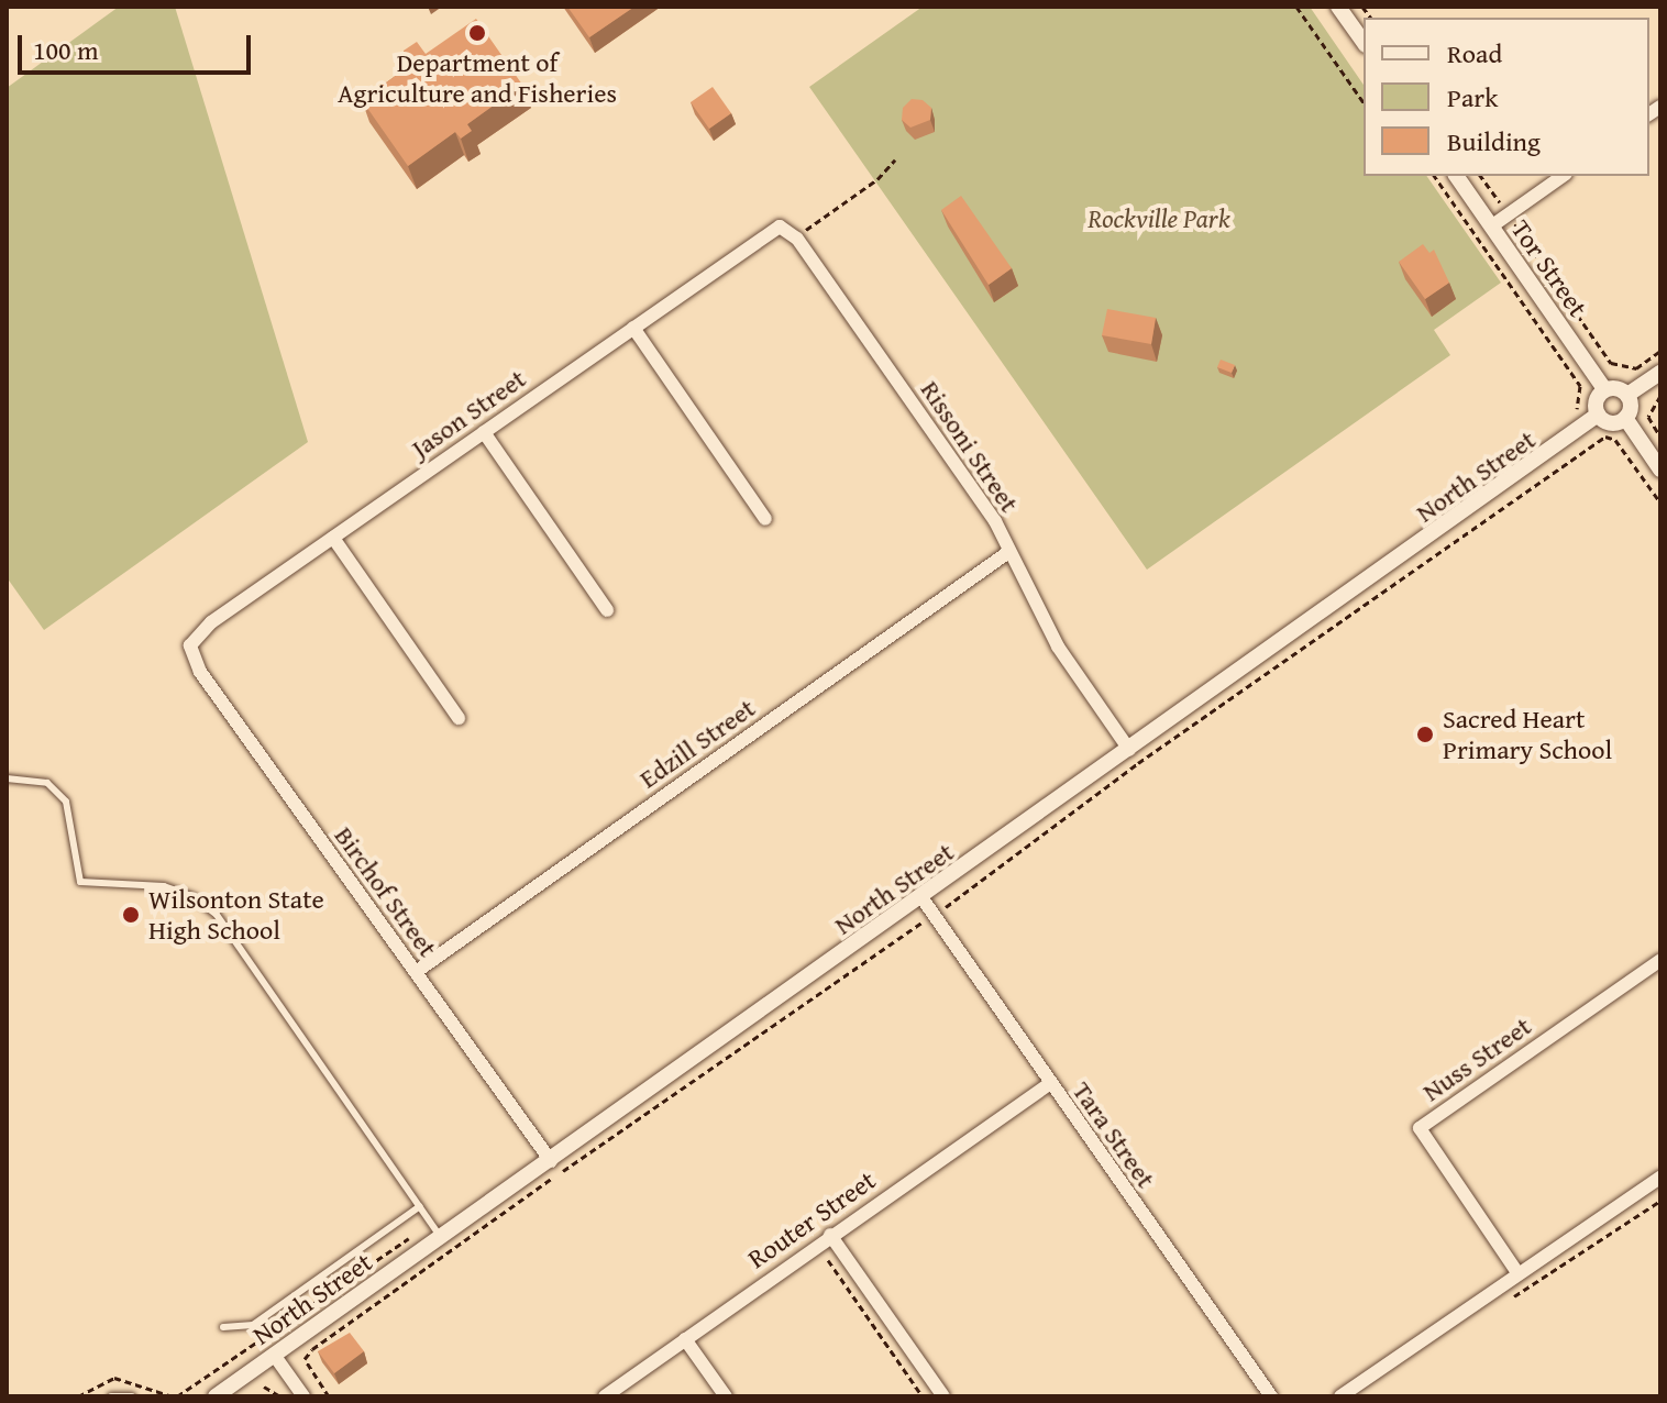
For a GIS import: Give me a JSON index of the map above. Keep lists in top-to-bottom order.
{
  "streets": {
    "street": [
      "Tor Street",
      "Jason Street",
      "Rissoni Street",
      "North Street",
      "Edzill Street",
      "Birchof Street",
      "Nuss Street",
      "Tara Street",
      "Router Street"
    ]
  },
  "crossings": [
    ["Tor Street", "North Street"],
    ["Jason Street", "Rissoni Street"],
    ["Jason Street", "Birchof Street"],
    ["Rissoni Street", "North Street"],
    ["Rissoni Street", "Edzill Street"],
    ["North Street", "Birchof Street"],
    ["North Street", "Tara Street"],
    ["Edzill Street", "Birchof Street"],
    ["Tara Street", "Router Street"]
  ],
  "parks": ["Rockville Park"],
  "places": ["Department of Agriculture and Fisheries", "Sacred Heart Primary School", "Wilsonton State High School"],
  "legend": ["Road", "Park", "Building"],
  "scale_bar": "100 m"
}
